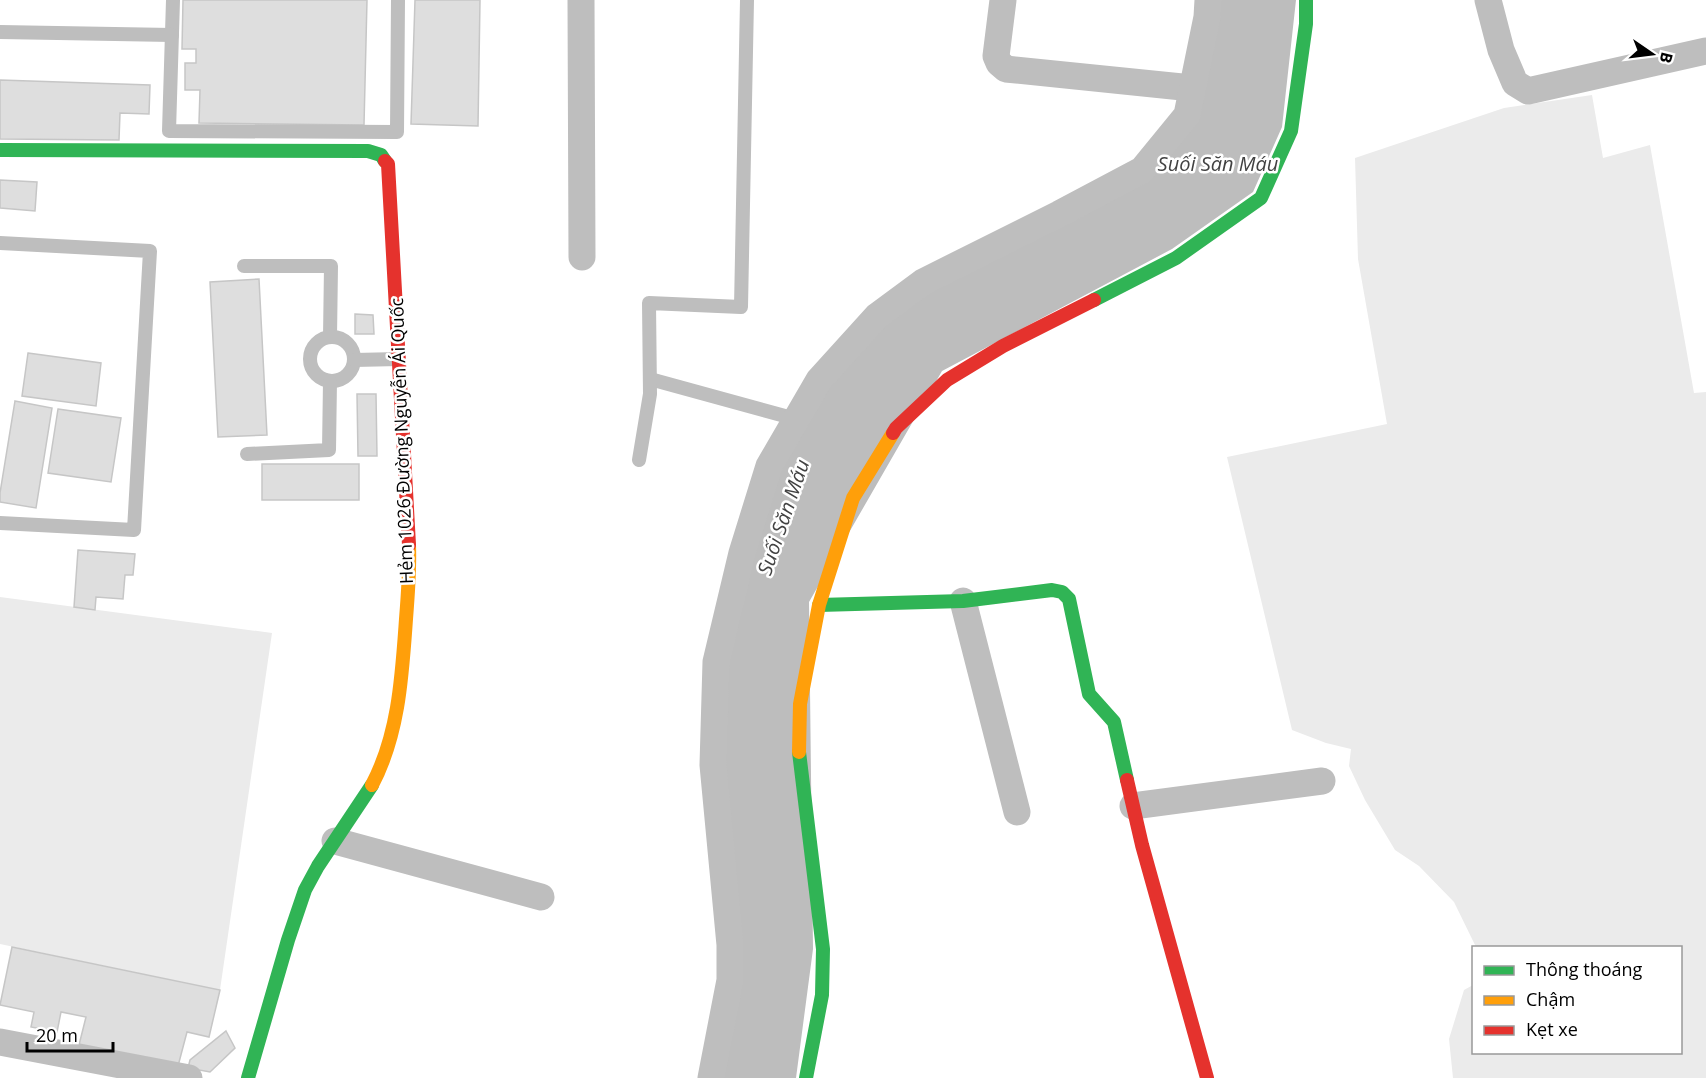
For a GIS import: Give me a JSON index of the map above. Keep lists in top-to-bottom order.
{
  "streets": {
    "street": ["Hẻm 1026 Đường Nguyễn Ái Quốc"]
  },
  "water": ["Suối Săn Máu"],
  "legend": ["Thông thoáng", "Chậm", "Kẹt xe"],
  "scale_bar": "20 m",
  "north": "right"
}
